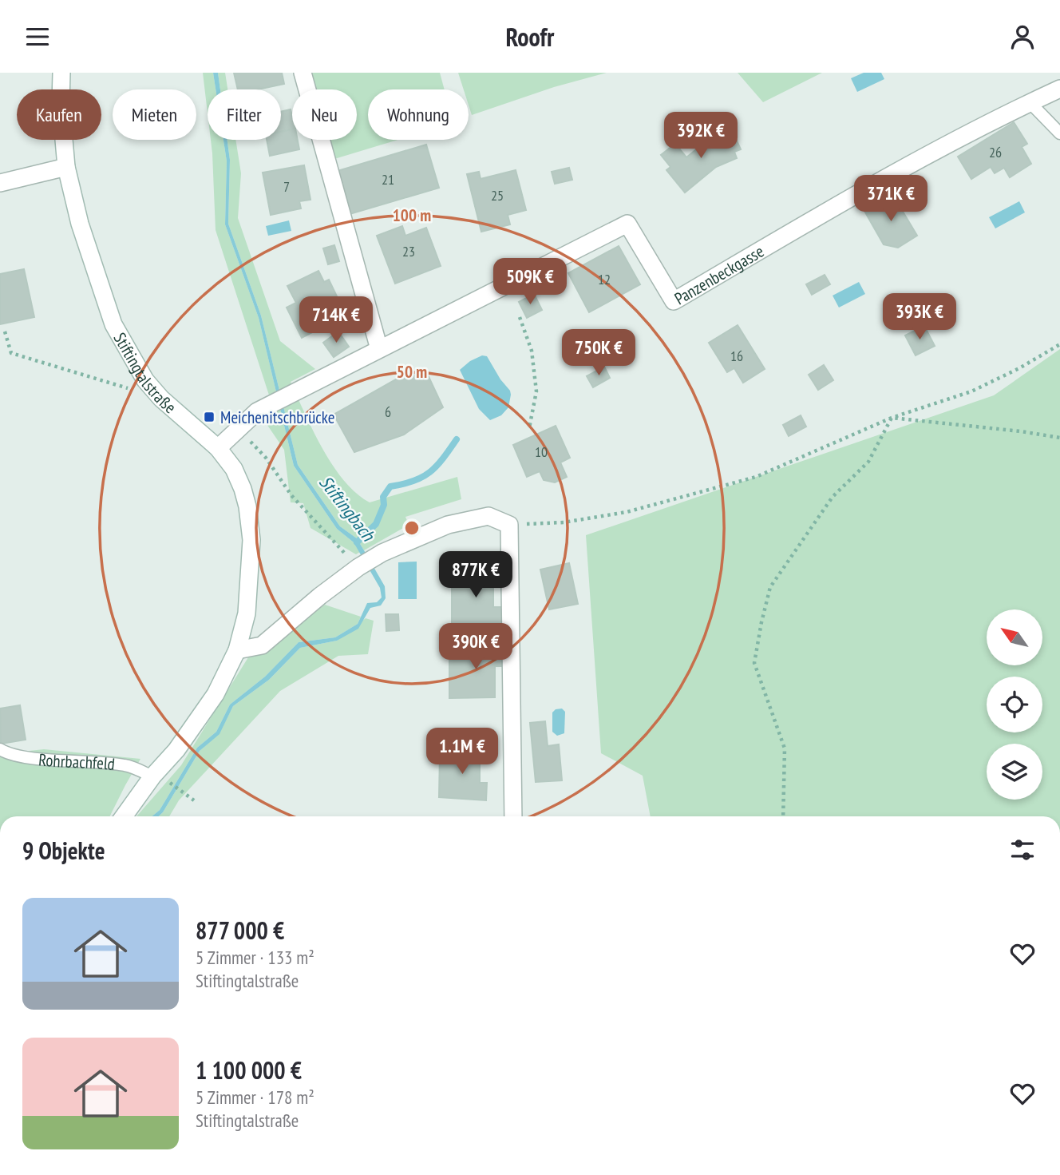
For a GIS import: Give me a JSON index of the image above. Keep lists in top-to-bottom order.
{
  "streets": {
    "street": ["Panzenbeckgasse", "Stiftingtalstraße"],
    "lane": ["Rohrbachfeld"]
  },
  "crossings": [
    ["Panzenbeckgasse", "Stiftingtalstraße"],
    ["Stiftingtalstraße", "Rohrbachfeld"]
  ],
  "water": ["Stiftingbach"],
  "places": {
    "transit": ["Meichenitschbrücke"]
  },
  "house_numbers": [
    "26",
    "21",
    "7",
    "25",
    "23",
    "12",
    "16",
    "6",
    "10"
  ],
  "north": "top left",
  "page": {
    "header": "Roofr",
    "chip": [
      "Kaufen",
      "Mieten",
      "Filter",
      "Neu",
      "Wohnung"
    ],
    "price": [
      "392K €",
      "371K €",
      "509K €",
      "393K €",
      "714K €",
      "750K €",
      "877K €",
      "390K €",
      "1.1M €"
    ],
    "heading": "9 Objekte",
    "list": [
      {
        "name": "877 000 €",
        "note": "5 Zimmer · 133 m² · Stiftingtalstraße"
      },
      {
        "name": "1 100 000 €",
        "note": "5 Zimmer · 178 m² · Stiftingtalstraße"
      }
    ]
  },
  "rings": ["100 m", "50 m"]
}
